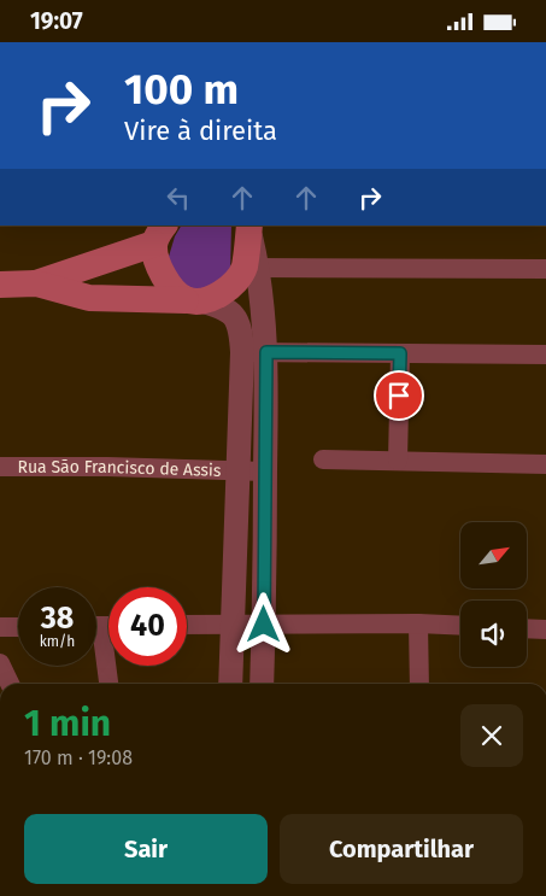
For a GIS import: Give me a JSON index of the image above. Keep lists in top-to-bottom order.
{
  "streets": {
    "street": ["Rua São Francisco de Assis"]
  },
  "north": "top right",
  "page": {
    "status": "19:07",
    "turn": ["100 m", "Vire à direita"],
    "speed": "38 km/h",
    "limit": "40",
    "heading": ["1 min", "170 m · 19:08"],
    "buttons": ["Sair", "Compartilhar"]
  }
}
